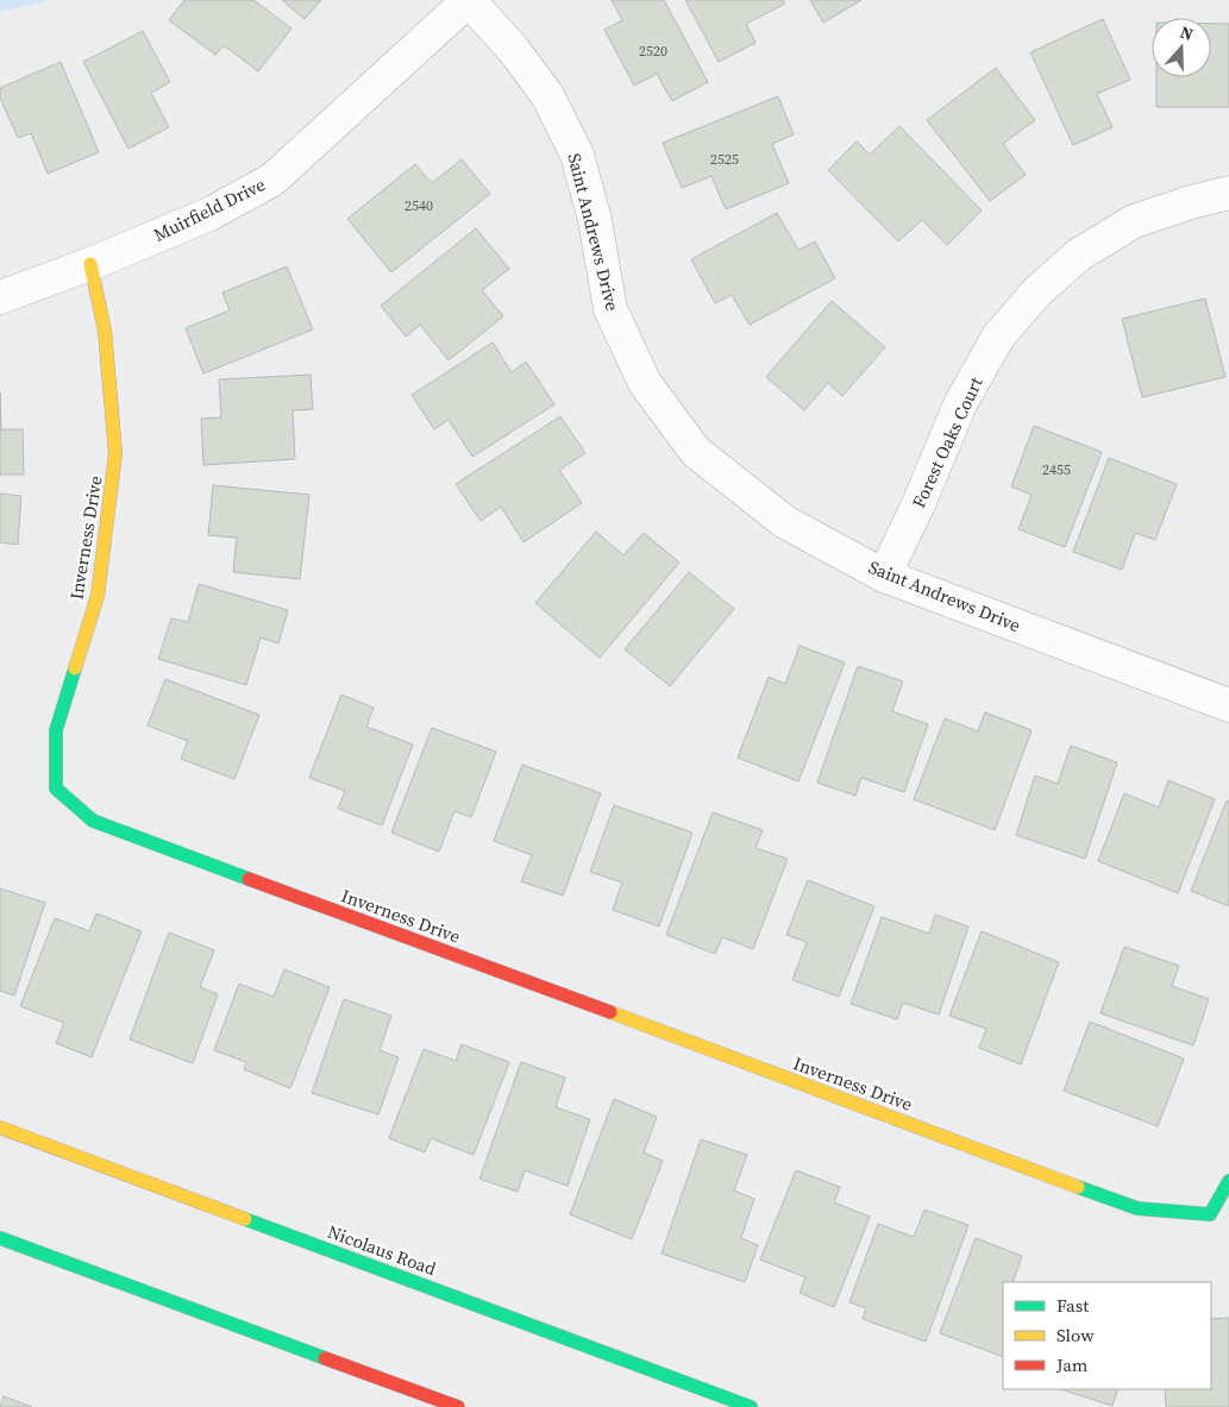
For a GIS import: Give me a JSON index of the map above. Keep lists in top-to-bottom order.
{
  "streets": {
    "street": [
      "Muirfield Drive",
      "Saint Andrews Drive",
      "Forest Oaks Court",
      "Inverness Drive",
      "Nicolaus Road"
    ]
  },
  "crossings": [
    ["Muirfield Drive", "Saint Andrews Drive"],
    ["Muirfield Drive", "Inverness Drive"],
    ["Saint Andrews Drive", "Forest Oaks Court"]
  ],
  "house_numbers": [
    "2520",
    "2525",
    "2540",
    "2455"
  ],
  "legend": ["Fast", "Slow", "Jam"],
  "north": "top"
}
